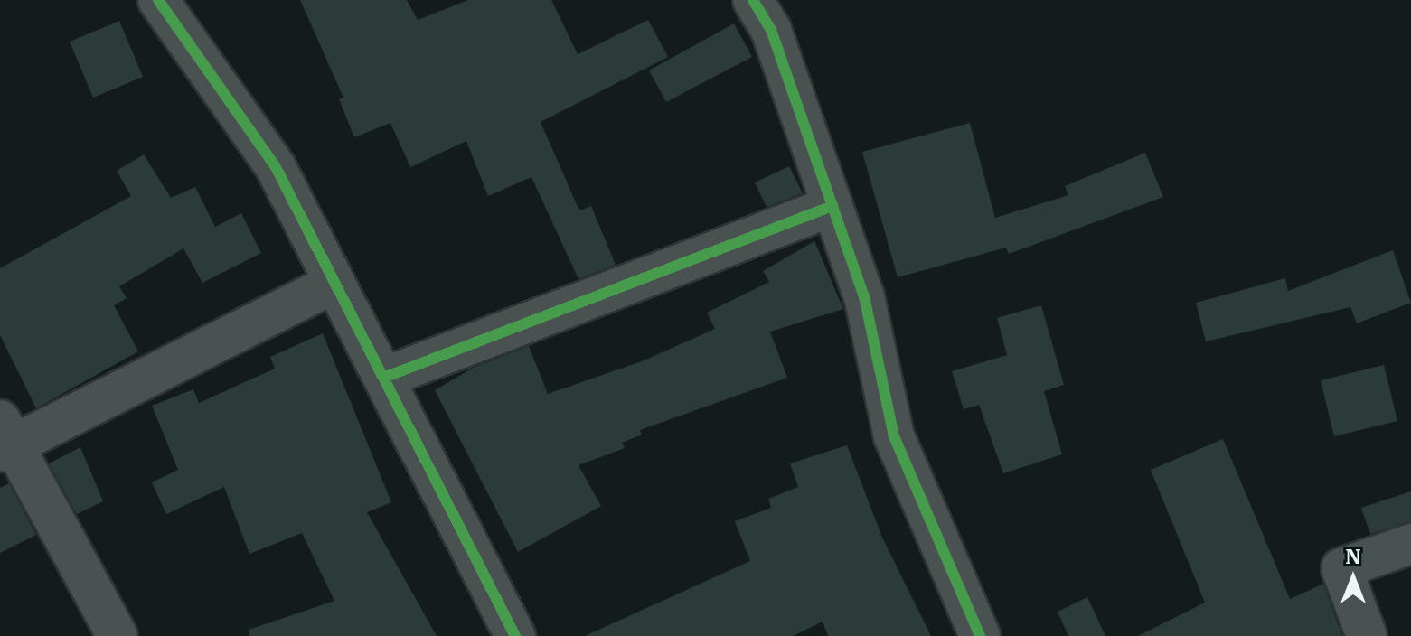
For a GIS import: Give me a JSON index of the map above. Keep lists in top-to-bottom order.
{
  "north": "top"
}
